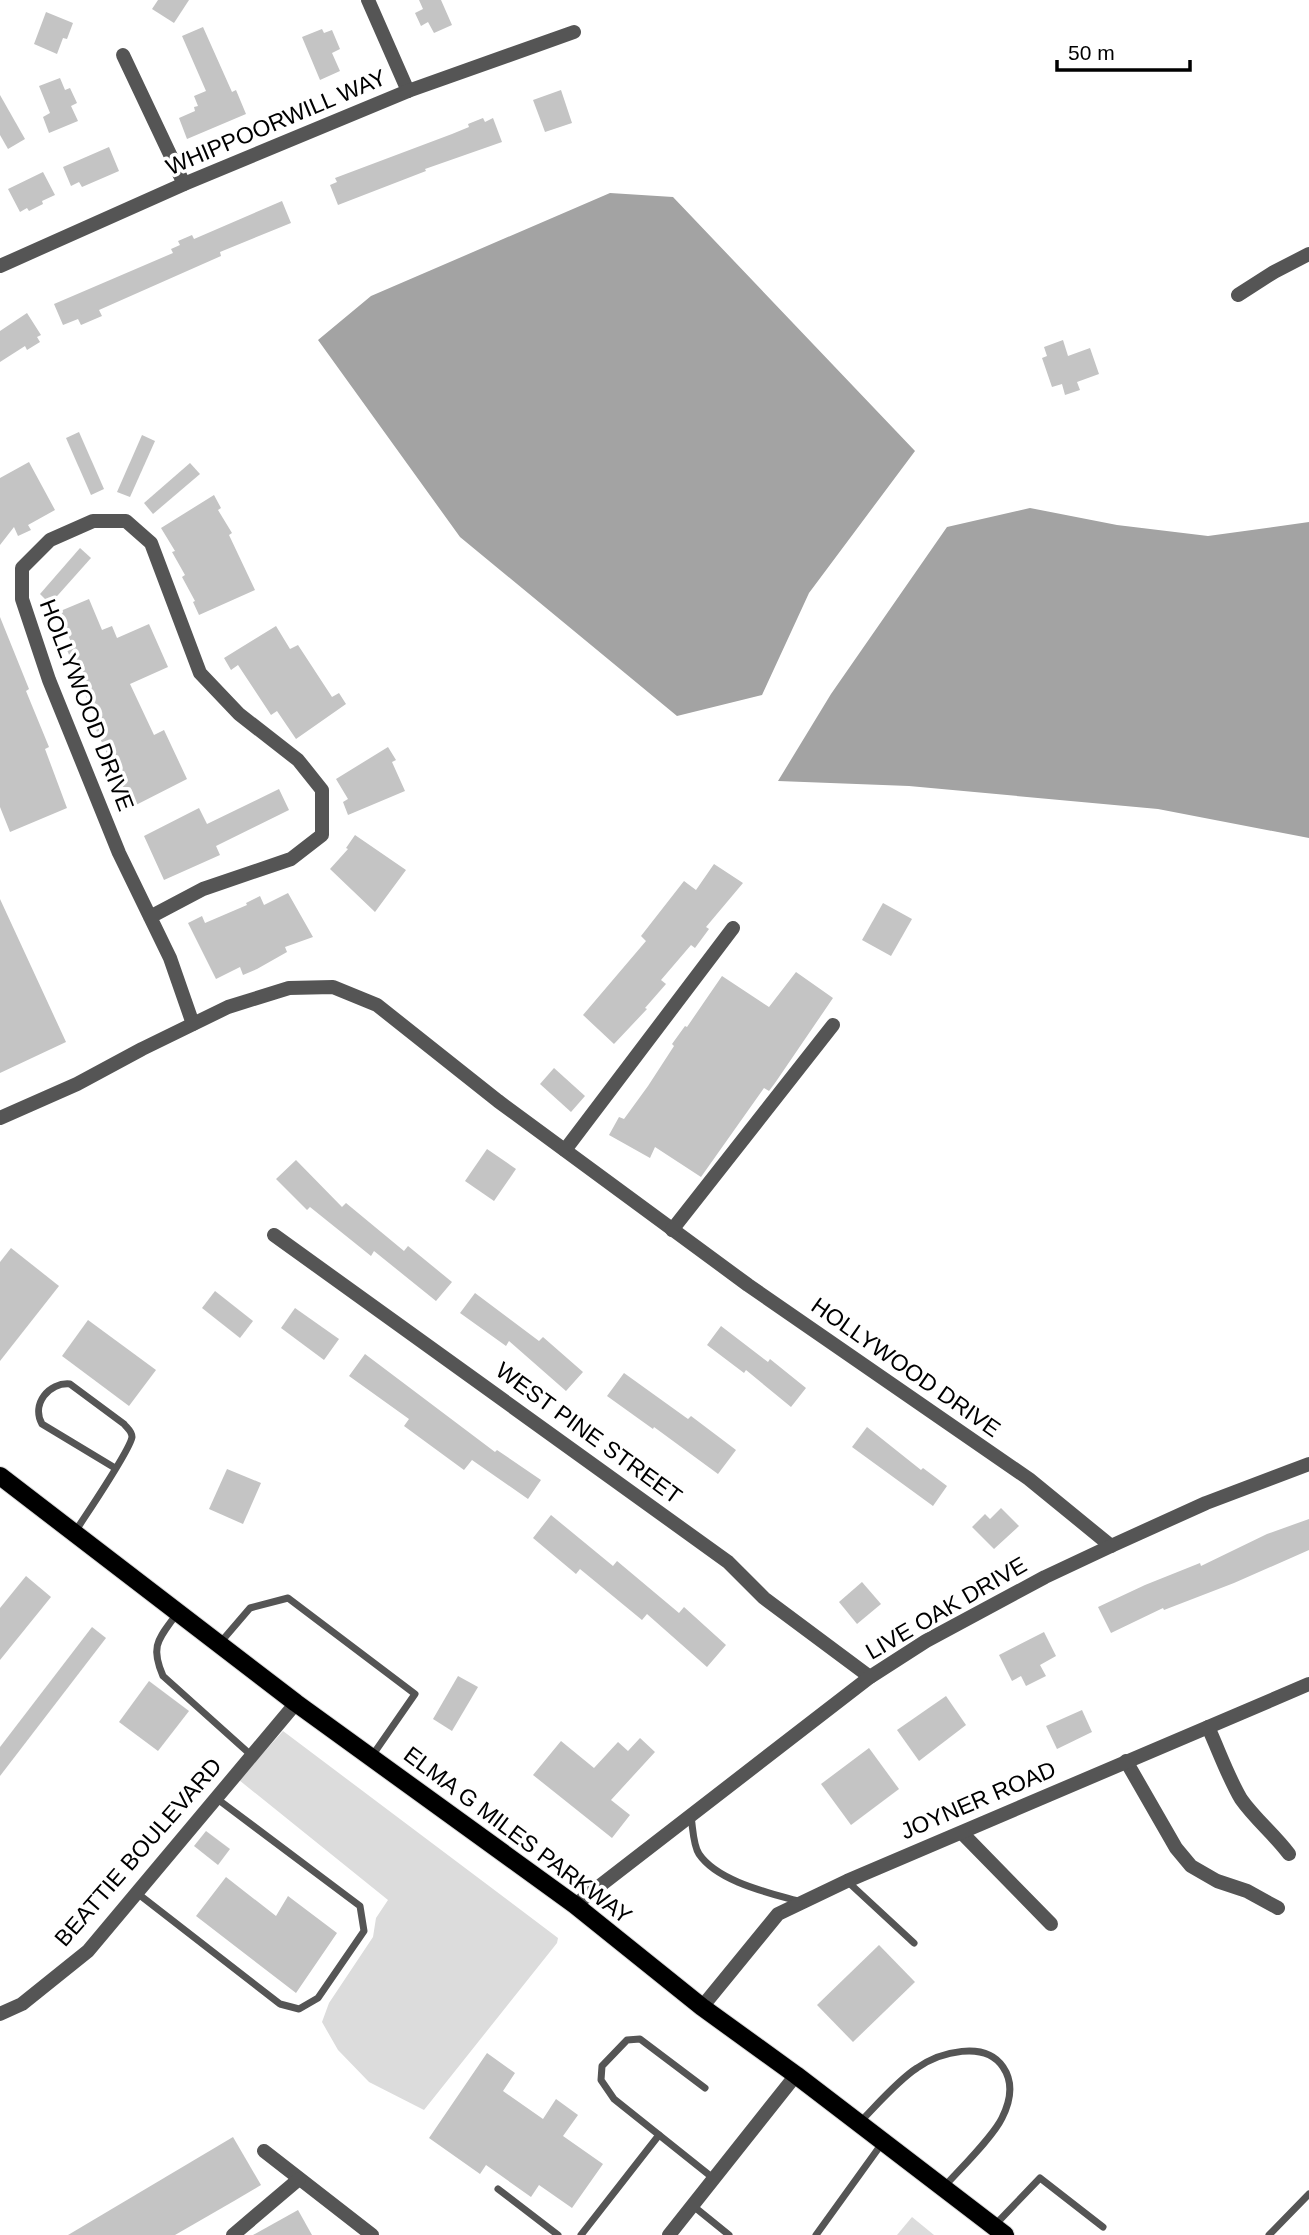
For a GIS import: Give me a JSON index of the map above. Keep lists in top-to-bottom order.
{
  "streets": {
    "main road": ["ELMA G MILES PARKWAY"],
    "street": [
      "WHIPPOORWILL WAY",
      "HOLLYWOOD DRIVE",
      "WEST PINE STREET",
      "LIVE OAK DRIVE",
      "JOYNER ROAD",
      "BEATTIE BOULEVARD"
    ]
  },
  "crossings": [
    ["HOLLYWOOD DRIVE", "LIVE OAK DRIVE"],
    ["WEST PINE STREET", "LIVE OAK DRIVE"],
    ["LIVE OAK DRIVE", "ELMA G MILES PARKWAY"],
    ["JOYNER ROAD", "ELMA G MILES PARKWAY"],
    ["ELMA G MILES PARKWAY", "BEATTIE BOULEVARD"]
  ],
  "scale_bar": "50 m"
}
